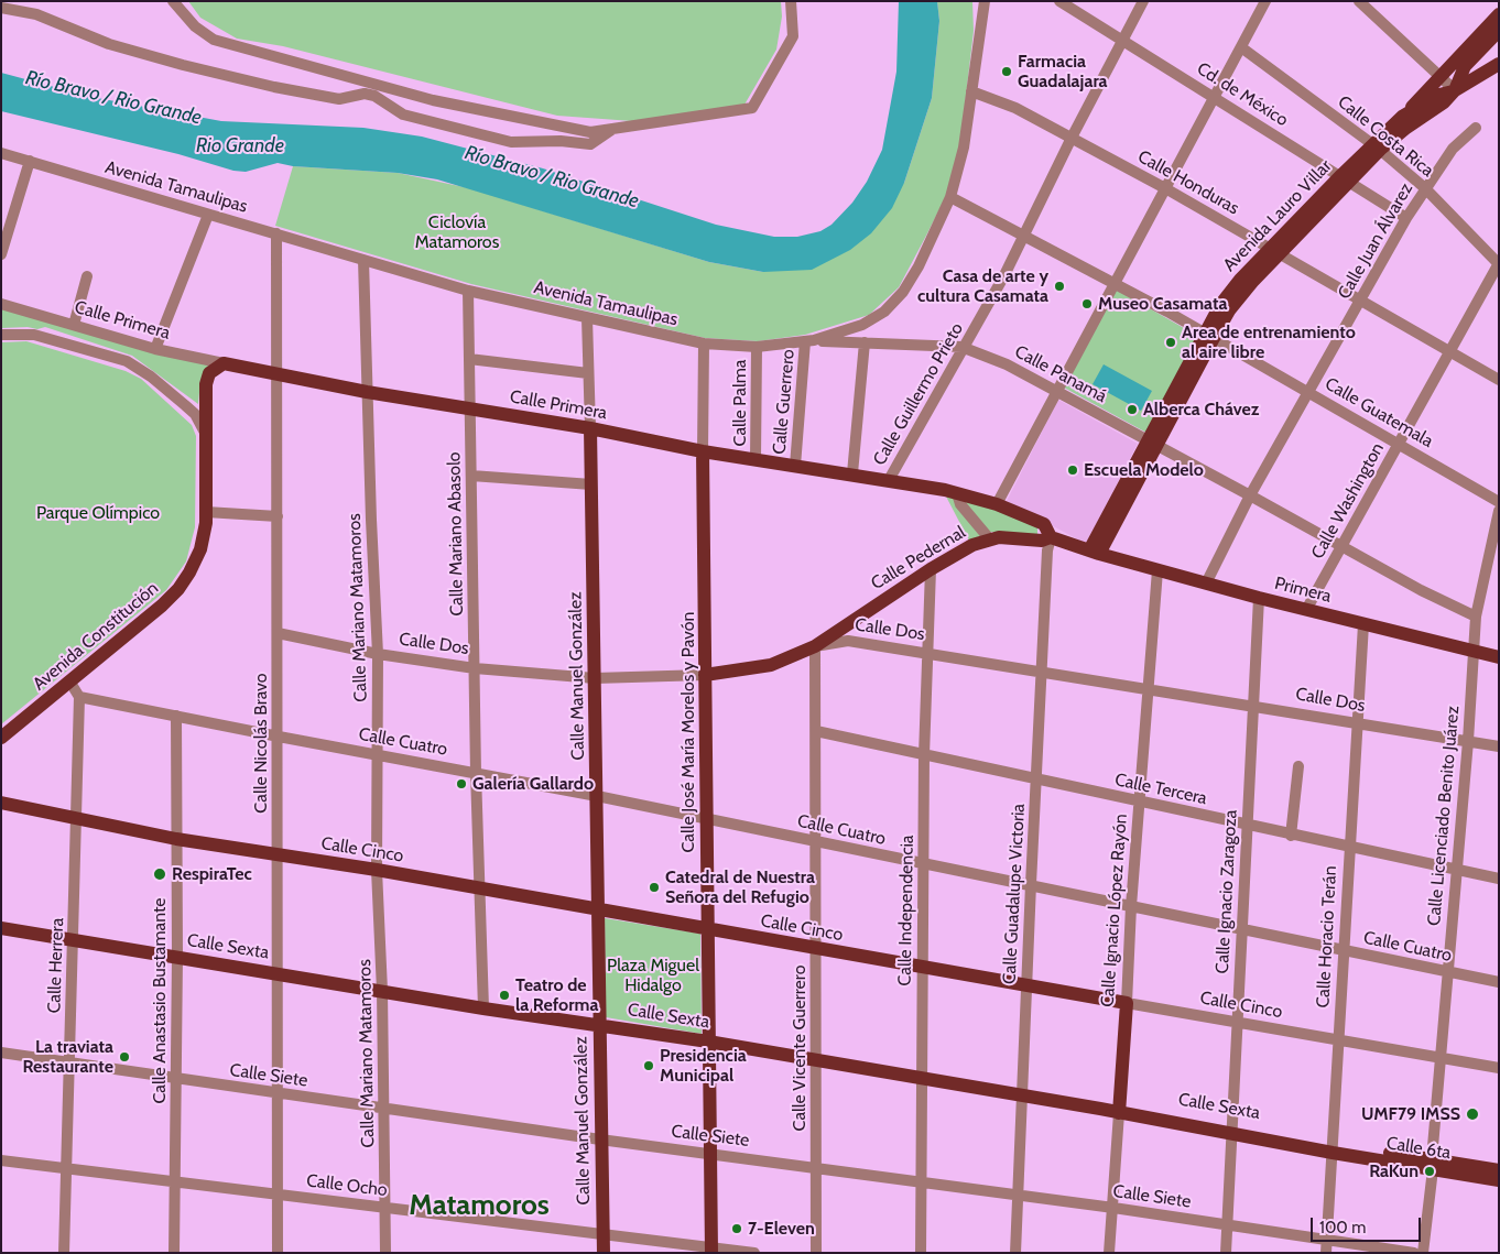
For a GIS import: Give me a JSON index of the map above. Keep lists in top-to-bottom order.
{
  "streets": {
    "main road": [
      "Avenida Lauro Villar",
      "Calle Primera",
      "Calle Pedernal",
      "Primera",
      "Calle Dos",
      "Avenida Constitución",
      "Calle Manuel González",
      "Calle José María Morelos y Pavón",
      "Calle Cinco",
      "Calle Ignacio López Rayón",
      "Calle Sexta",
      "Calle 6ta"
    ],
    "street": [
      "Cd. de México",
      "Calle Costa Rica",
      "Calle Honduras",
      "Avenida Tamaulipas",
      "Calle Juan Álvarez",
      "Calle Panamá",
      "Calle Guillermo Prieto",
      "Calle Guerrero",
      "Calle Palma",
      "Calle Guatemala",
      "Calle Washington",
      "Calle Mariano Abasolo",
      "Calle Mariano Matamoros",
      "Calle Cuatro",
      "Calle Nicolás Bravo",
      "Calle Tercera",
      "Calle Licenciado Benito Juárez",
      "Calle Ignacio Zaragoza",
      "Calle Guadalupe Victoria",
      "Calle Independencia",
      "Calle Horacio Terán",
      "Calle Herrera",
      "Calle Anastasio Bustamante",
      "Calle Vicente Guerrero",
      "Calle Siete",
      "Calle Ocho"
    ]
  },
  "crossings": [
    ["Cd. de México", "Avenida Lauro Villar"],
    ["Cd. de México", "Calle Juan Álvarez"],
    ["Cd. de México", "Calle Guillermo Prieto"],
    ["Calle Costa Rica", "Avenida Lauro Villar"],
    ["Calle Costa Rica", "Calle Juan Álvarez"],
    ["Calle Costa Rica", "Calle Washington"],
    ["Calle Honduras", "Avenida Tamaulipas"],
    ["Calle Honduras", "Avenida Lauro Villar"],
    ["Calle Honduras", "Calle Juan Álvarez"],
    ["Calle Honduras", "Calle Guillermo Prieto"],
    ["Calle Honduras", "Calle Washington"],
    ["Avenida Tamaulipas", "Calle Panamá"],
    ["Avenida Tamaulipas", "Calle Guerrero"],
    ["Avenida Tamaulipas", "Calle Palma"],
    ["Avenida Tamaulipas", "Calle Guatemala"],
    ["Avenida Tamaulipas", "Calle Mariano Abasolo"],
    ["Avenida Tamaulipas", "Calle Mariano Matamoros"],
    ["Avenida Tamaulipas", "Calle José María Morelos y Pavón"],
    ["Avenida Tamaulipas", "Calle Nicolás Bravo"],
    ["Avenida Lauro Villar", "Calle Primera"],
    ["Avenida Lauro Villar", "Calle Panamá"],
    ["Avenida Lauro Villar", "Calle Guatemala"],
    ["Avenida Lauro Villar", "Primera"],
    ["Calle Juan Álvarez", "Calle Panamá"],
    ["Calle Juan Álvarez", "Calle Guatemala"],
    ["Calle Juan Álvarez", "Primera"],
    ["Calle Primera", "Calle Guillermo Prieto"],
    ["Calle Primera", "Calle Guerrero"],
    ["Calle Primera", "Calle Palma"],
    ["Calle Primera", "Calle Mariano Abasolo"],
    ["Calle Primera", "Calle Pedernal"],
    ["Calle Primera", "Primera"],
    ["Calle Primera", "Calle Mariano Matamoros"],
    ["Calle Primera", "Avenida Constitución"],
    ["Calle Primera", "Calle Manuel González"],
    ["Calle Primera", "Calle José María Morelos y Pavón"],
    ["Calle Primera", "Calle Nicolás Bravo"],
    ["Calle Primera", "Calle Guadalupe Victoria"],
    ["Calle Panamá", "Calle Guillermo Prieto"],
    ["Calle Panamá", "Calle Guerrero"],
    ["Calle Panamá", "Calle Washington"],
    ["Calle Panamá", "Calle Licenciado Benito Juárez"],
    ["Calle Guillermo Prieto", "Calle Guatemala"],
    ["Calle Guatemala", "Calle Washington"],
    ["Calle Washington", "Primera"],
    ["Calle Mariano Abasolo", "Calle Dos"],
    ["Calle Mariano Abasolo", "Calle Cuatro"],
    ["Calle Mariano Abasolo", "Calle Cinco"],
    ["Calle Mariano Abasolo", "Calle Sexta"],
    ["Calle Pedernal", "Calle Dos"],
    ["Calle Pedernal", "Calle Guadalupe Victoria"],
    ["Calle Pedernal", "Calle Independencia"],
    ["Calle Pedernal", "Calle Vicente Guerrero"],
    ["Primera", "Calle Licenciado Benito Juárez"],
    ["Primera", "Calle Ignacio Zaragoza"],
    ["Primera", "Calle Ignacio López Rayón"],
    ["Primera", "Calle Horacio Terán"],
    ["Calle Mariano Matamoros", "Calle Dos"],
    ["Calle Mariano Matamoros", "Calle Cuatro"],
    ["Calle Mariano Matamoros", "Calle Cinco"],
    ["Calle Mariano Matamoros", "Calle Sexta"],
    ["Calle Mariano Matamoros", "Calle Siete"],
    ["Calle Mariano Matamoros", "Calle Ocho"],
    ["Calle Dos", "Calle Manuel González"],
    ["Calle Dos", "Calle José María Morelos y Pavón"],
    ["Calle Dos", "Calle Nicolás Bravo"],
    ["Calle Dos", "Calle Licenciado Benito Juárez"],
    ["Calle Dos", "Calle Ignacio Zaragoza"],
    ["Calle Dos", "Calle Guadalupe Victoria"],
    ["Calle Dos", "Calle Independencia"],
    ["Calle Dos", "Calle Ignacio López Rayón"],
    ["Calle Dos", "Calle Horacio Terán"],
    ["Calle Dos", "Calle Vicente Guerrero"],
    ["Calle Manuel González", "Calle Cuatro"],
    ["Calle Manuel González", "Calle Cinco"],
    ["Calle Manuel González", "Calle Sexta"],
    ["Calle Manuel González", "Calle Siete"],
    ["Calle Manuel González", "Calle Ocho"],
    ["Calle José María Morelos y Pavón", "Calle Cuatro"],
    ["Calle José María Morelos y Pavón", "Calle Cinco"],
    ["Calle José María Morelos y Pavón", "Calle Sexta"],
    ["Calle José María Morelos y Pavón", "Calle Siete"],
    ["Calle José María Morelos y Pavón", "Calle Ocho"],
    ["Calle Cuatro", "Calle Nicolás Bravo"],
    ["Calle Cuatro", "Calle Licenciado Benito Juárez"],
    ["Calle Cuatro", "Calle Ignacio Zaragoza"],
    ["Calle Cuatro", "Calle Guadalupe Victoria"],
    ["Calle Cuatro", "Calle Independencia"],
    ["Calle Cuatro", "Calle Ignacio López Rayón"],
    ["Calle Cuatro", "Calle Horacio Terán"],
    ["Calle Cuatro", "Calle Herrera"],
    ["Calle Cuatro", "Calle Anastasio Bustamante"],
    ["Calle Cuatro", "Calle Vicente Guerrero"],
    ["Calle Nicolás Bravo", "Calle Cinco"],
    ["Calle Nicolás Bravo", "Calle Sexta"],
    ["Calle Nicolás Bravo", "Calle Siete"],
    ["Calle Nicolás Bravo", "Calle Ocho"],
    ["Calle Tercera", "Calle Licenciado Benito Juárez"],
    ["Calle Tercera", "Calle Ignacio Zaragoza"],
    ["Calle Tercera", "Calle Guadalupe Victoria"],
    ["Calle Tercera", "Calle Independencia"],
    ["Calle Tercera", "Calle Ignacio López Rayón"],
    ["Calle Tercera", "Calle Horacio Terán"],
    ["Calle Tercera", "Calle Vicente Guerrero"],
    ["Calle Licenciado Benito Juárez", "Calle Cinco"],
    ["Calle Licenciado Benito Juárez", "Calle 6ta"],
    ["Calle Cinco", "Calle Ignacio Zaragoza"],
    ["Calle Cinco", "Calle Guadalupe Victoria"],
    ["Calle Cinco", "Calle Independencia"],
    ["Calle Cinco", "Calle Ignacio López Rayón"],
    ["Calle Cinco", "Calle Horacio Terán"],
    ["Calle Cinco", "Calle Herrera"],
    ["Calle Cinco", "Calle Anastasio Bustamante"],
    ["Calle Cinco", "Calle Vicente Guerrero"],
    ["Calle Ignacio Zaragoza", "Calle Sexta"],
    ["Calle Ignacio Zaragoza", "Calle Siete"],
    ["Calle Guadalupe Victoria", "Calle Sexta"],
    ["Calle Guadalupe Victoria", "Calle Siete"],
    ["Calle Independencia", "Calle Sexta"],
    ["Calle Independencia", "Calle Siete"],
    ["Calle Ignacio López Rayón", "Calle Sexta"],
    ["Calle Ignacio López Rayón", "Calle Siete"],
    ["Calle Horacio Terán", "Calle Sexta"],
    ["Calle Horacio Terán", "Calle Siete"],
    ["Calle Horacio Terán", "Calle 6ta"],
    ["Calle Sexta", "Calle Herrera"],
    ["Calle Sexta", "Calle Anastasio Bustamante"],
    ["Calle Sexta", "Calle Vicente Guerrero"],
    ["Calle Sexta", "Calle 6ta"],
    ["Calle Herrera", "Calle Siete"],
    ["Calle Herrera", "Calle Ocho"],
    ["Calle Anastasio Bustamante", "Calle Siete"],
    ["Calle Anastasio Bustamante", "Calle Ocho"],
    ["Calle Vicente Guerrero", "Calle Siete"]
  ],
  "districts": ["Matamoros"],
  "water": ["Río Bravo / Rio Grande", "Rio Grande"],
  "parks": ["Ciclovía Matamoros", "Parque Olímpico", "Plaza Miguel Hidalgo"],
  "places": [
    "Farmacia Guadalajara",
    "Casa de arte y cultura Casamata",
    "Museo Casamata",
    "Area de entrenamiento al aire libre",
    "Alberca Chávez",
    "Escuela Modelo",
    "Galería Gallardo",
    "RespiraTec",
    "Catedral de Nuestra Señora del Refugio",
    "Teatro de la Reforma",
    "La traviata Restaurante",
    "Presidencia Municipal",
    "UMF79 IMSS",
    "RaKun",
    "7-Eleven"
  ],
  "scale_bar": "100 m"
}
